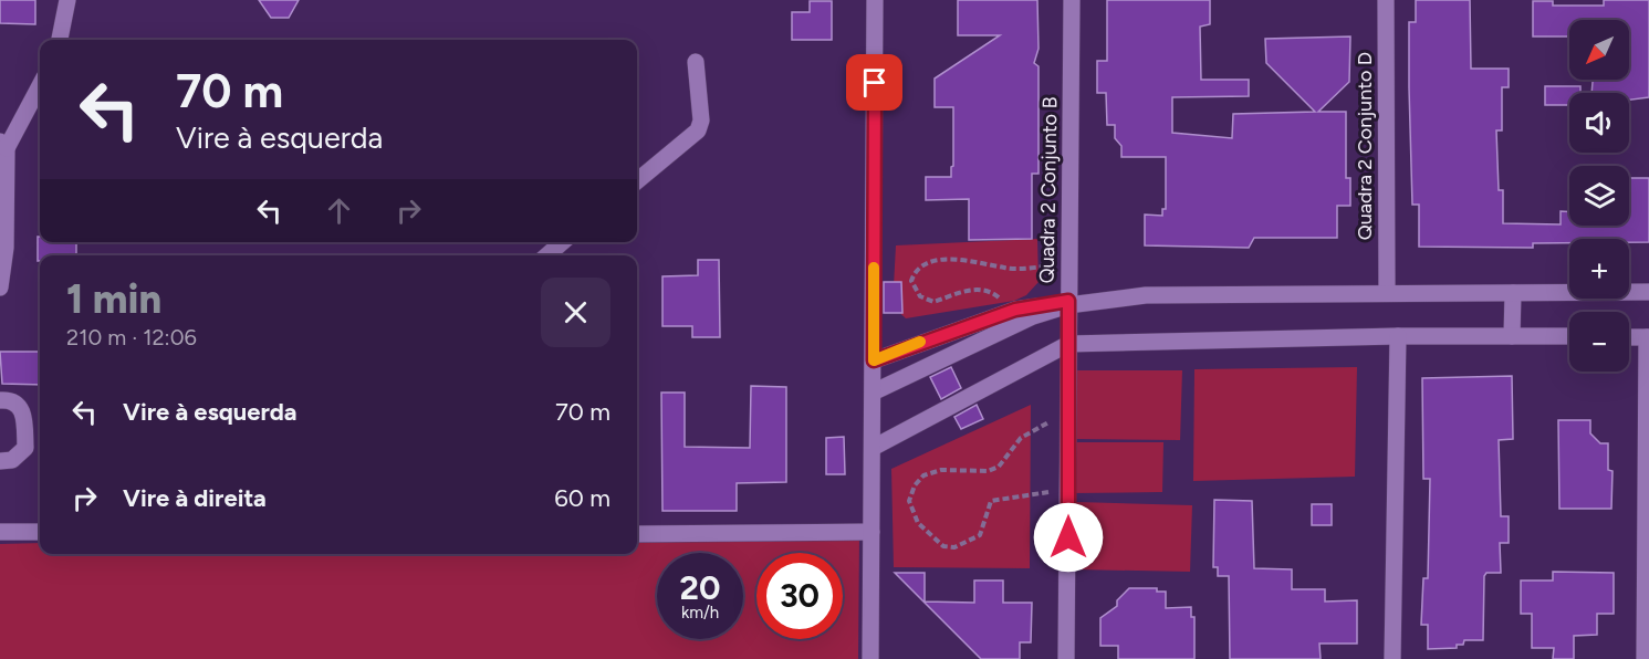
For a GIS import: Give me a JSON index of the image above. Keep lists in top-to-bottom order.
{
  "streets": {
    "street": ["Quadra 2 Conjunto D", "Quadra 2 Conjunto B"]
  },
  "north": "bottom left",
  "page": {
    "map_buttons": ["+", "−"],
    "turn": ["70 m", "Vire à esquerda"],
    "heading": ["1 min", "210 m · 12:06"],
    "list": [
      {
        "name": "Vire à esquerda",
        "value": "70 m"
      },
      {
        "name": "Vire à direita",
        "value": "60 m"
      }
    ],
    "speed": "20 km/h",
    "limit": "30"
  }
}
